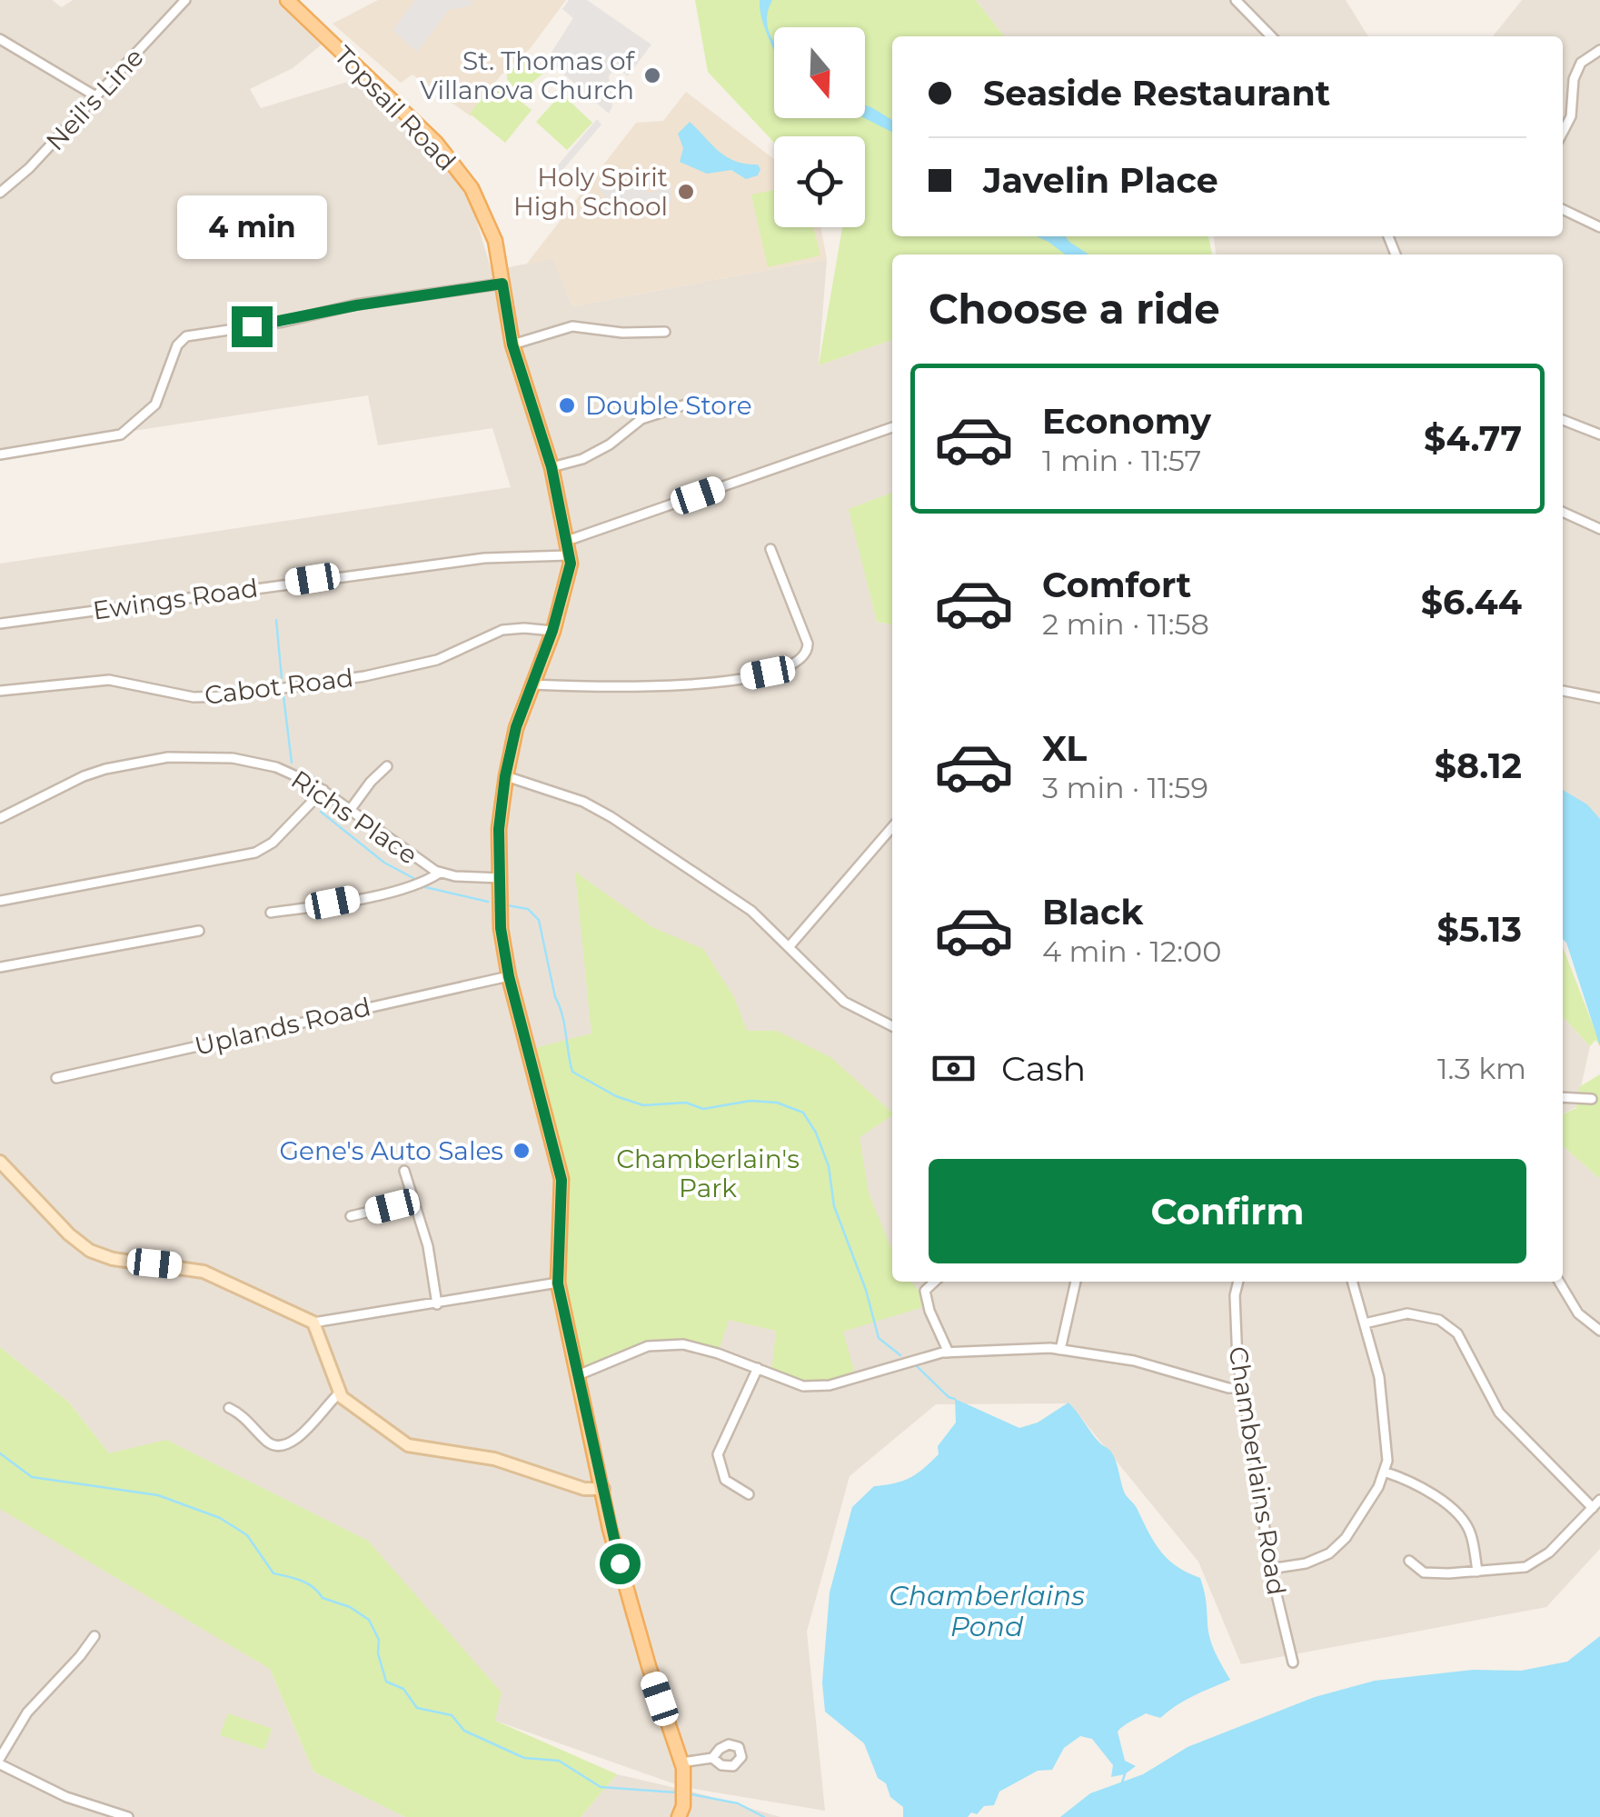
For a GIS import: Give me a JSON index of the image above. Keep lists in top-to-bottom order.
{
  "streets": {
    "main road": ["Topsail Road"],
    "street": [
      "Neil's Line",
      "Ewings Road",
      "Cabot Road",
      "Richs Place",
      "Uplands Road",
      "Chamberlains Road"
    ]
  },
  "crossings": [
    ["Topsail Road", "Ewings Road"],
    ["Topsail Road", "Cabot Road"],
    ["Topsail Road", "Richs Place"],
    ["Topsail Road", "Uplands Road"]
  ],
  "water": ["Chamberlains Pond"],
  "parks": ["Chamberlain's Park"],
  "places": [
    "St. Thomas of Villanova Church",
    "Holy Spirit High School",
    "Double Store",
    "Gene's Auto Sales"
  ],
  "north": "bottom",
  "page": {
    "banner": ["Seaside Restaurant", "Javelin Place"],
    "bubble": "4 min",
    "heading": "Choose a ride",
    "list": [
      {
        "name": "Economy",
        "note": "1 min · 11:57",
        "value": "$4.77"
      },
      {
        "name": "Comfort",
        "note": "2 min · 11:58",
        "value": "$6.44"
      },
      {
        "name": "XL",
        "note": "3 min · 11:59",
        "value": "$8.12"
      },
      {
        "name": "Black",
        "note": "4 min · 12:00",
        "value": "$5.13"
      }
    ],
    "pay": ["Cash", "1.3 km"],
    "buttons": "Confirm"
  }
}
